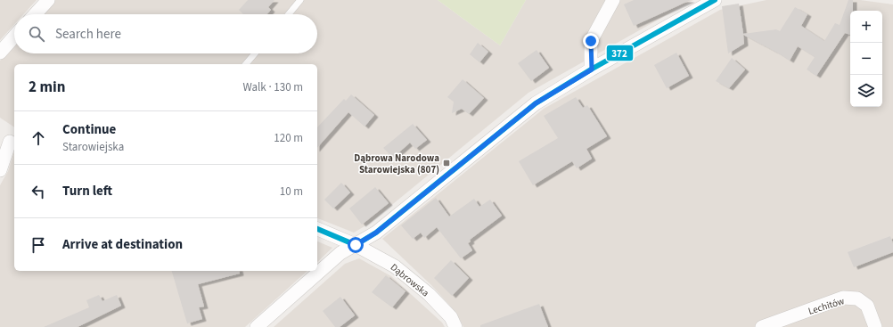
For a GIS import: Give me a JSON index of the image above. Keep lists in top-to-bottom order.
{
  "streets": {
    "street": ["Dąbrowska", "Lechitów"]
  },
  "places": {
    "transit": ["Dąbrowa Narodowa Starowiejska (807)"]
  },
  "lines": ["transit line 372"],
  "page": {
    "map_buttons": ["+", "−"],
    "search": "Search here",
    "heading": ["2 min", "Walk · 130 m"],
    "list": [
      ["Continue", "Starowiejska", "120 m"],
      ["Turn left", "10 m"],
      "Arrive at destination"
    ]
  }
}
